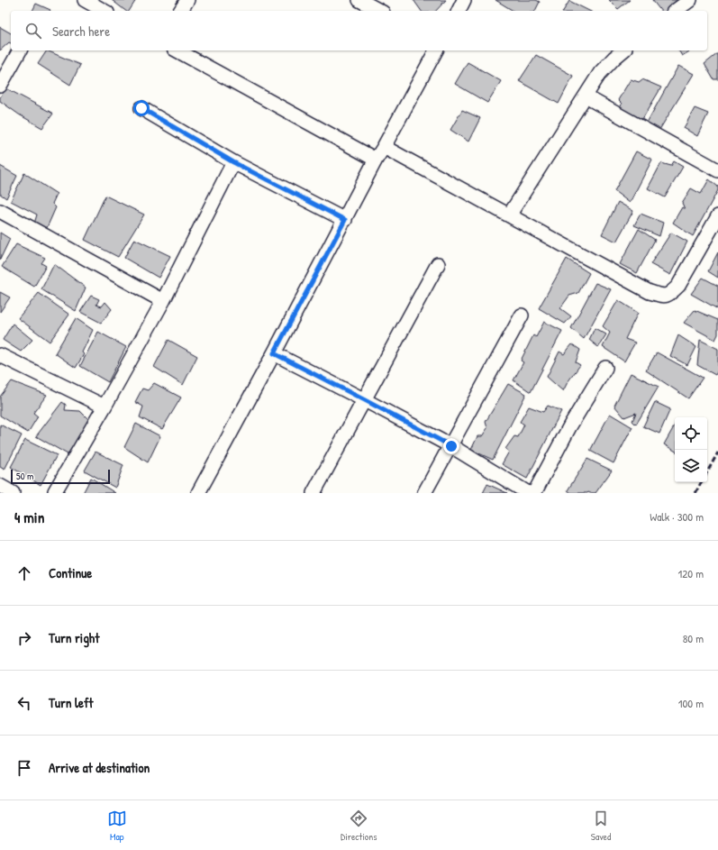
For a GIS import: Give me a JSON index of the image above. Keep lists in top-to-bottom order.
{
  "scale_bar": "50 m",
  "page": {
    "search": "Search here",
    "scale": "50 m",
    "heading": ["4 min", "Walk · 300 m"],
    "list": [
      ["Continue", "120 m"],
      ["Turn right", "80 m"],
      ["Turn left", "100 m"],
      "Arrive at destination"
    ],
    "nav": ["Map", "Directions", "Saved"]
  }
}
